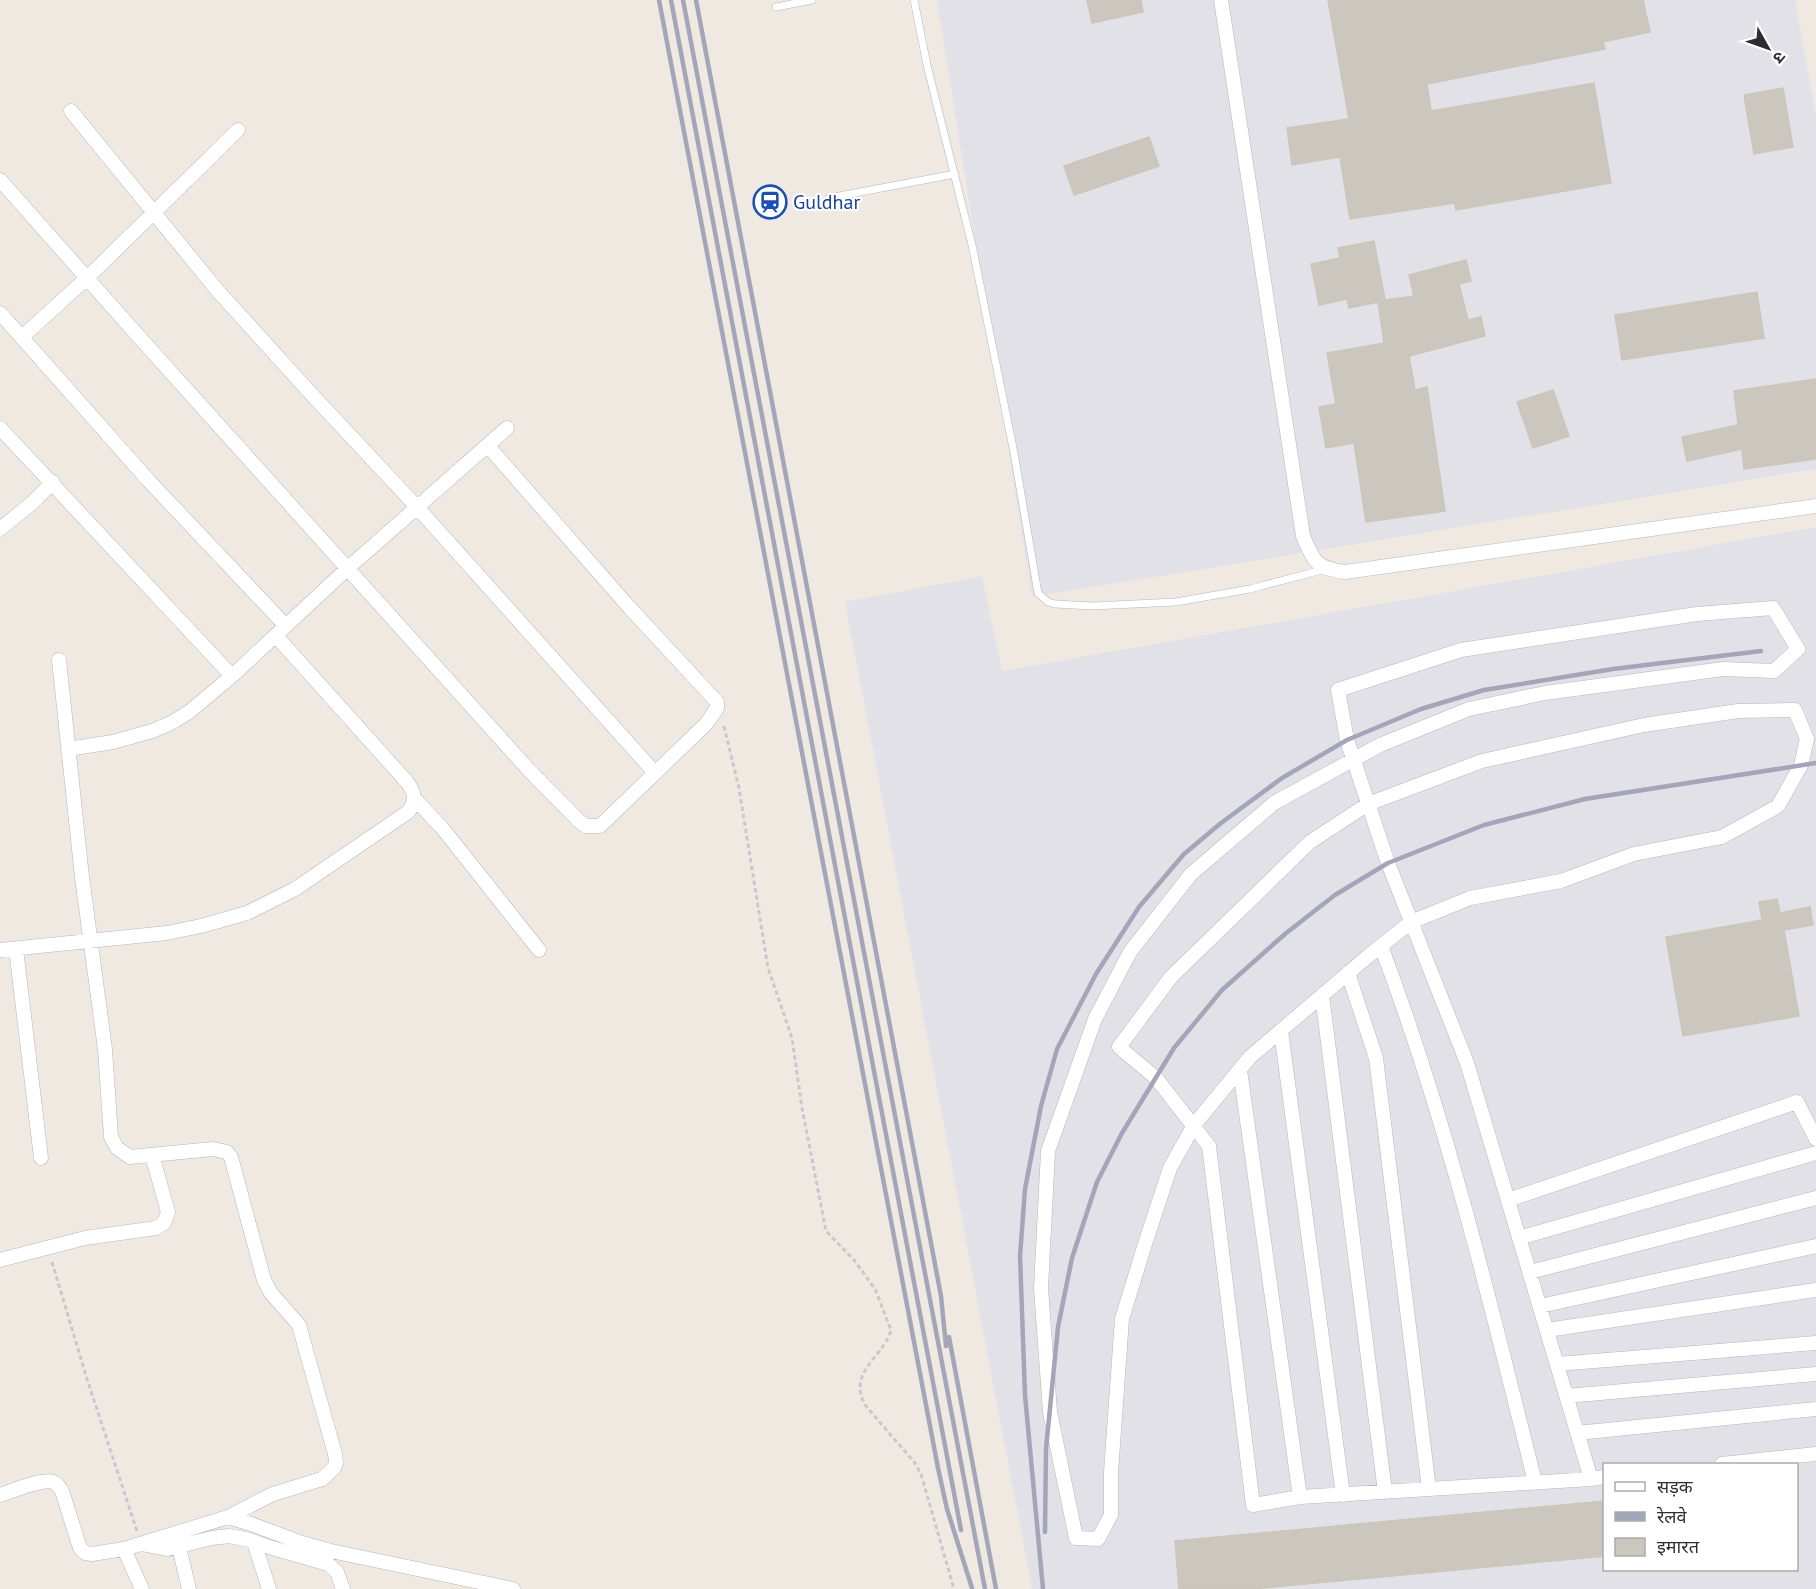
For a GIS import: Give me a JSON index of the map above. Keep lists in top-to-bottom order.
{
  "places": {
    "station": ["Guldhar"]
  },
  "legend": ["सड़क", "रेलवे", "इमारत"],
  "north": "bottom right"
}
